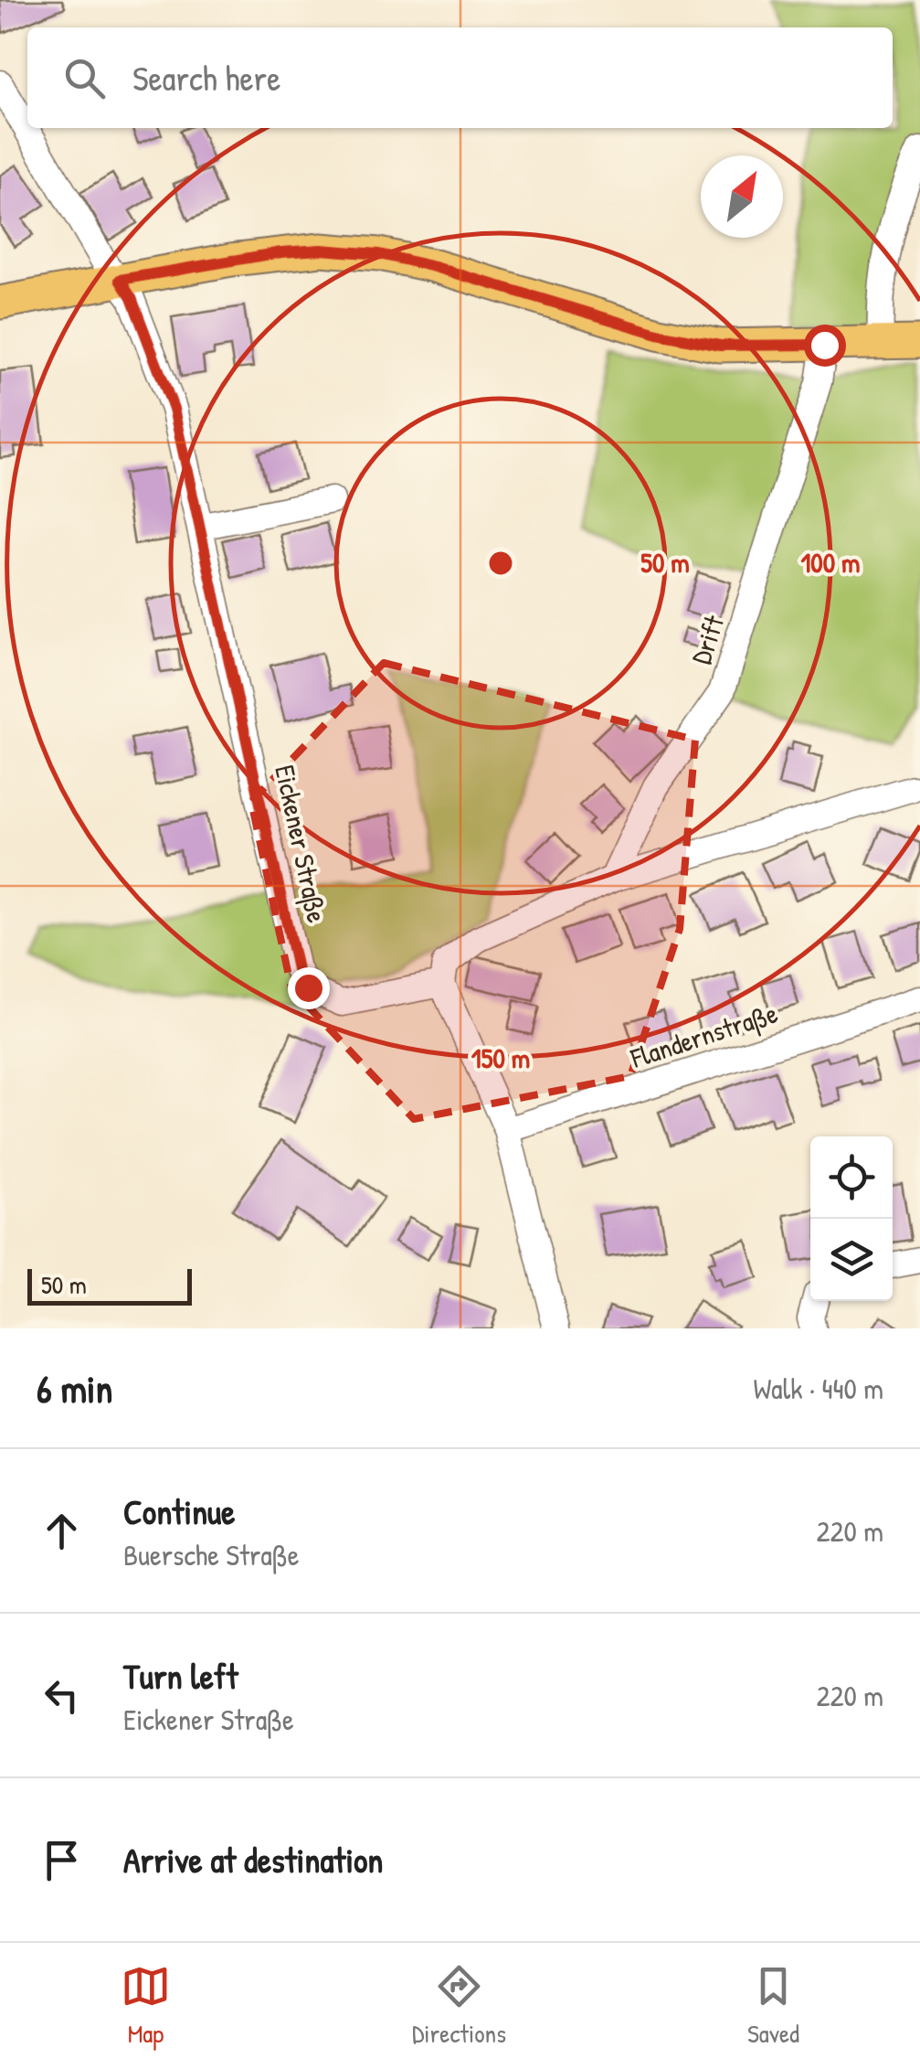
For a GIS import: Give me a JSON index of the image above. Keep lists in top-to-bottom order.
{
  "streets": {
    "street": ["Drift", "Eickener Straße", "Flandernstraße"]
  },
  "scale_bar": "50 m",
  "north": "top right",
  "page": {
    "search": "Search here",
    "scale": "50 m",
    "heading": ["6 min", "Walk · 440 m"],
    "list": [
      ["Continue", "Buersche Straße", "220 m"],
      ["Turn left", "Eickener Straße", "220 m"],
      "Arrive at destination"
    ],
    "nav": ["Map", "Directions", "Saved"]
  },
  "rings": ["50 m", "100 m", "150 m"]
}
